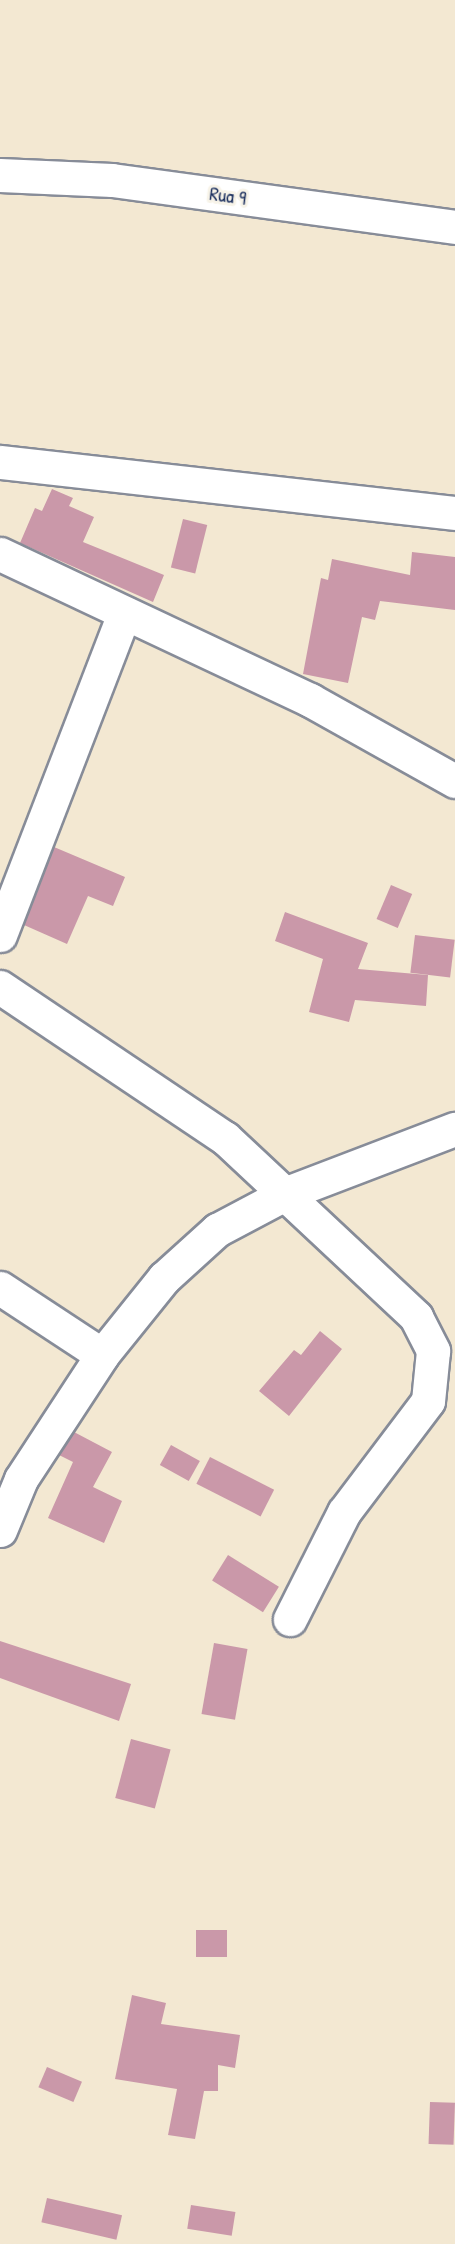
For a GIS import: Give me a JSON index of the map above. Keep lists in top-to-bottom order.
{
  "streets": {
    "street": ["Rua 9"]
  }
}
